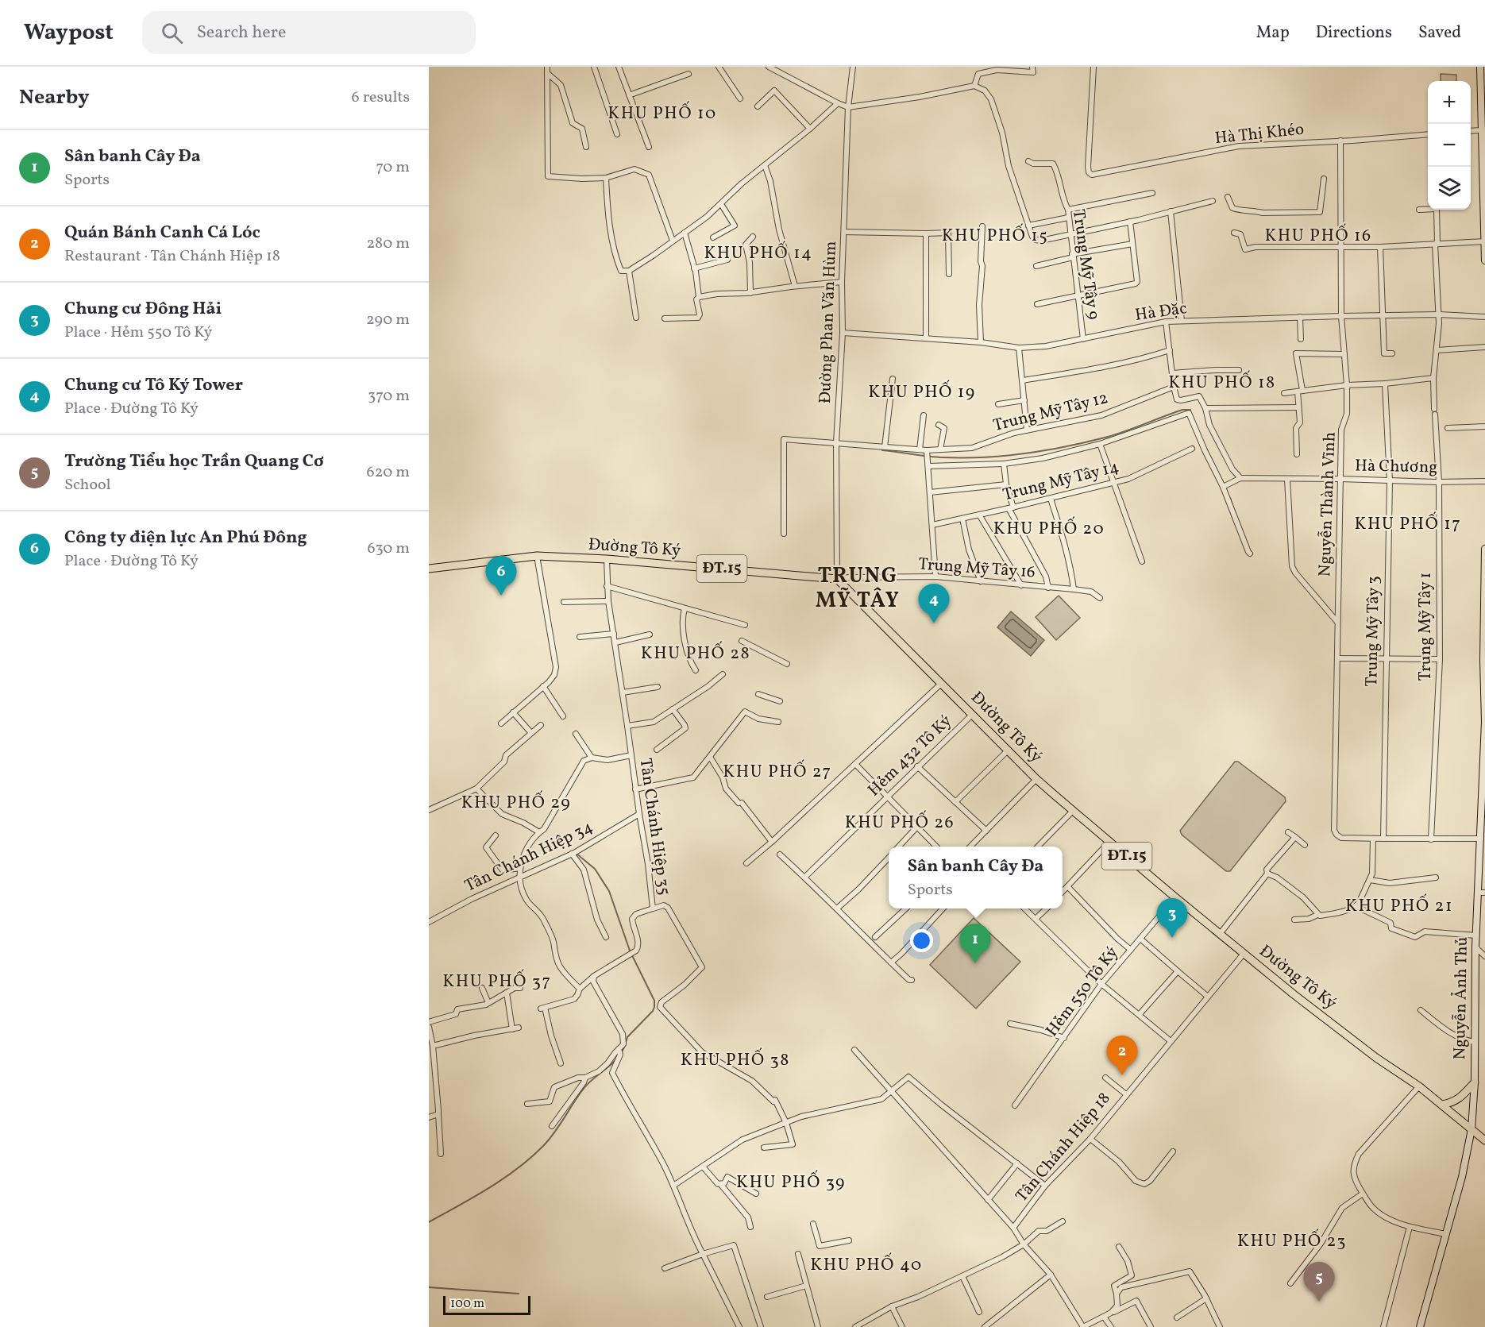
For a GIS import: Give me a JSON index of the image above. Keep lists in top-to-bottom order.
{
  "streets": {
    "main road": ["Đường Tô Ký", "ĐT.15", "Nguyễn Ảnh Thủ"],
    "street": [
      "Hà Thị Khéo",
      "Trung Mỹ Tây 9",
      "Hà Đặc",
      "Đường Phan Văn Hùm",
      "Trung Mỹ Tây 12",
      "Hà Chương",
      "Trung Mỹ Tây 14",
      "Nguyễn Thành Vĩnh",
      "Trung Mỹ Tây 16",
      "Trung Mỹ Tây 1",
      "Trung Mỹ Tây 3",
      "Hẻm 432 Tô Ký",
      "Tân Chánh Hiệp 35",
      "Tân Chánh Hiệp 34",
      "Hẻm 550 Tô Ký",
      "Tân Chánh Hiệp 18"
    ]
  },
  "crossings": [
    ["Hà Thị Khéo", "Nguyễn Thành Vĩnh"],
    ["Trung Mỹ Tây 9", "Hà Đặc"],
    ["Hà Đặc", "Đường Phan Văn Hùm"],
    ["Hà Đặc", "Nguyễn Thành Vĩnh"],
    ["Hà Đặc", "Trung Mỹ Tây 1"],
    ["Đường Phan Văn Hùm", "Trung Mỹ Tây 12"],
    ["Đường Phan Văn Hùm", "Đường Tô Ký"],
    ["Đường Phan Văn Hùm", "Trung Mỹ Tây 16"],
    ["Hà Chương", "Nguyễn Thành Vĩnh"],
    ["Hà Chương", "Trung Mỹ Tây 1"],
    ["Hà Chương", "Trung Mỹ Tây 3"],
    ["Đường Tô Ký", "Trung Mỹ Tây 16"],
    ["Đường Tô Ký", "Hẻm 432 Tô Ký"],
    ["Đường Tô Ký", "Tân Chánh Hiệp 35"],
    ["Đường Tô Ký", "Hẻm 550 Tô Ký"],
    ["Đường Tô Ký", "Nguyễn Ảnh Thủ"],
    ["Đường Tô Ký", "Tân Chánh Hiệp 18"],
    ["Tân Chánh Hiệp 35", "Tân Chánh Hiệp 34"]
  ],
  "districts": [
    "KHU PHỐ 10",
    "KHU PHỐ 15",
    "KHU PHỐ 16",
    "KHU PHỐ 14",
    "KHU PHỐ 18",
    "KHU PHỐ 19",
    "KHU PHỐ 17",
    "KHU PHỐ 20",
    "TRUNG MỸ TÂY",
    "KHU PHỐ 28",
    "KHU PHỐ 27",
    "KHU PHỐ 29",
    "KHU PHỐ 26",
    "KHU PHỐ 21",
    "KHU PHỐ 37",
    "KHU PHỐ 38",
    "KHU PHỐ 39",
    "KHU PHỐ 23",
    "KHU PHỐ 40"
  ],
  "scale_bar": "100 m",
  "page": {
    "header": "Waypost",
    "search": "Search here",
    "nav": ["Map", "Directions", "Saved"],
    "heading": ["Nearby", "6 results"],
    "map_buttons": ["+", "−"],
    "list": [
      {
        "mark": "1",
        "name": "Sân banh Cây Đa",
        "note": "Sports",
        "value": "70 m"
      },
      {
        "mark": "2",
        "name": "Quán Bánh Canh Cá Lóc",
        "note": "Restaurant · Tân Chánh Hiệp 18",
        "value": "280 m"
      },
      {
        "mark": "3",
        "name": "Chung cư Đông Hải",
        "note": "Place · Hẻm 550 Tô Ký",
        "value": "290 m"
      },
      {
        "mark": "4",
        "name": "Chung cư Tô Ký Tower",
        "note": "Place · Đường Tô Ký",
        "value": "370 m"
      },
      {
        "mark": "5",
        "name": "Trường Tiểu học Trần Quang Cơ",
        "note": "School",
        "value": "620 m"
      },
      {
        "mark": "6",
        "name": "Công ty điện lực An Phú Đông",
        "note": "Place · Đường Tô Ký",
        "value": "630 m"
      }
    ],
    "pins": [
      "6",
      "4",
      "3",
      "1",
      "2",
      "5"
    ],
    "popup": ["Sân banh Cây Đa", "Sports"],
    "scale": "100 m"
  }
}
